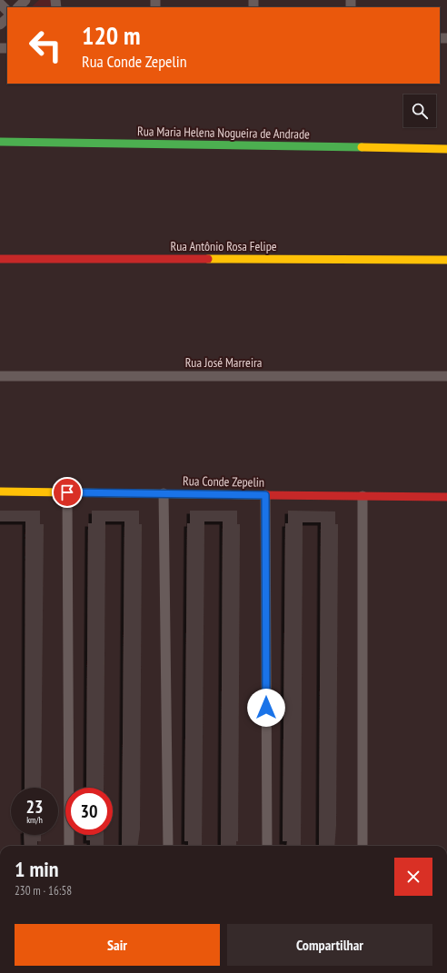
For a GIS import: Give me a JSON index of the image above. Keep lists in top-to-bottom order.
{
  "streets": {
    "street": [
      "Rua Maria Helena Nogueira de Andrade",
      "Rua Antônio Rosa Felipe",
      "Rua José Marreira",
      "Rua Conde Zepelin"
    ]
  },
  "page": {
    "turn": ["120 m", "Rua Conde Zepelin"],
    "speed": "23 km/h",
    "limit": "30",
    "heading": ["1 min", "230 m · 16:58"],
    "buttons": ["Sair", "Compartilhar"]
  }
}
